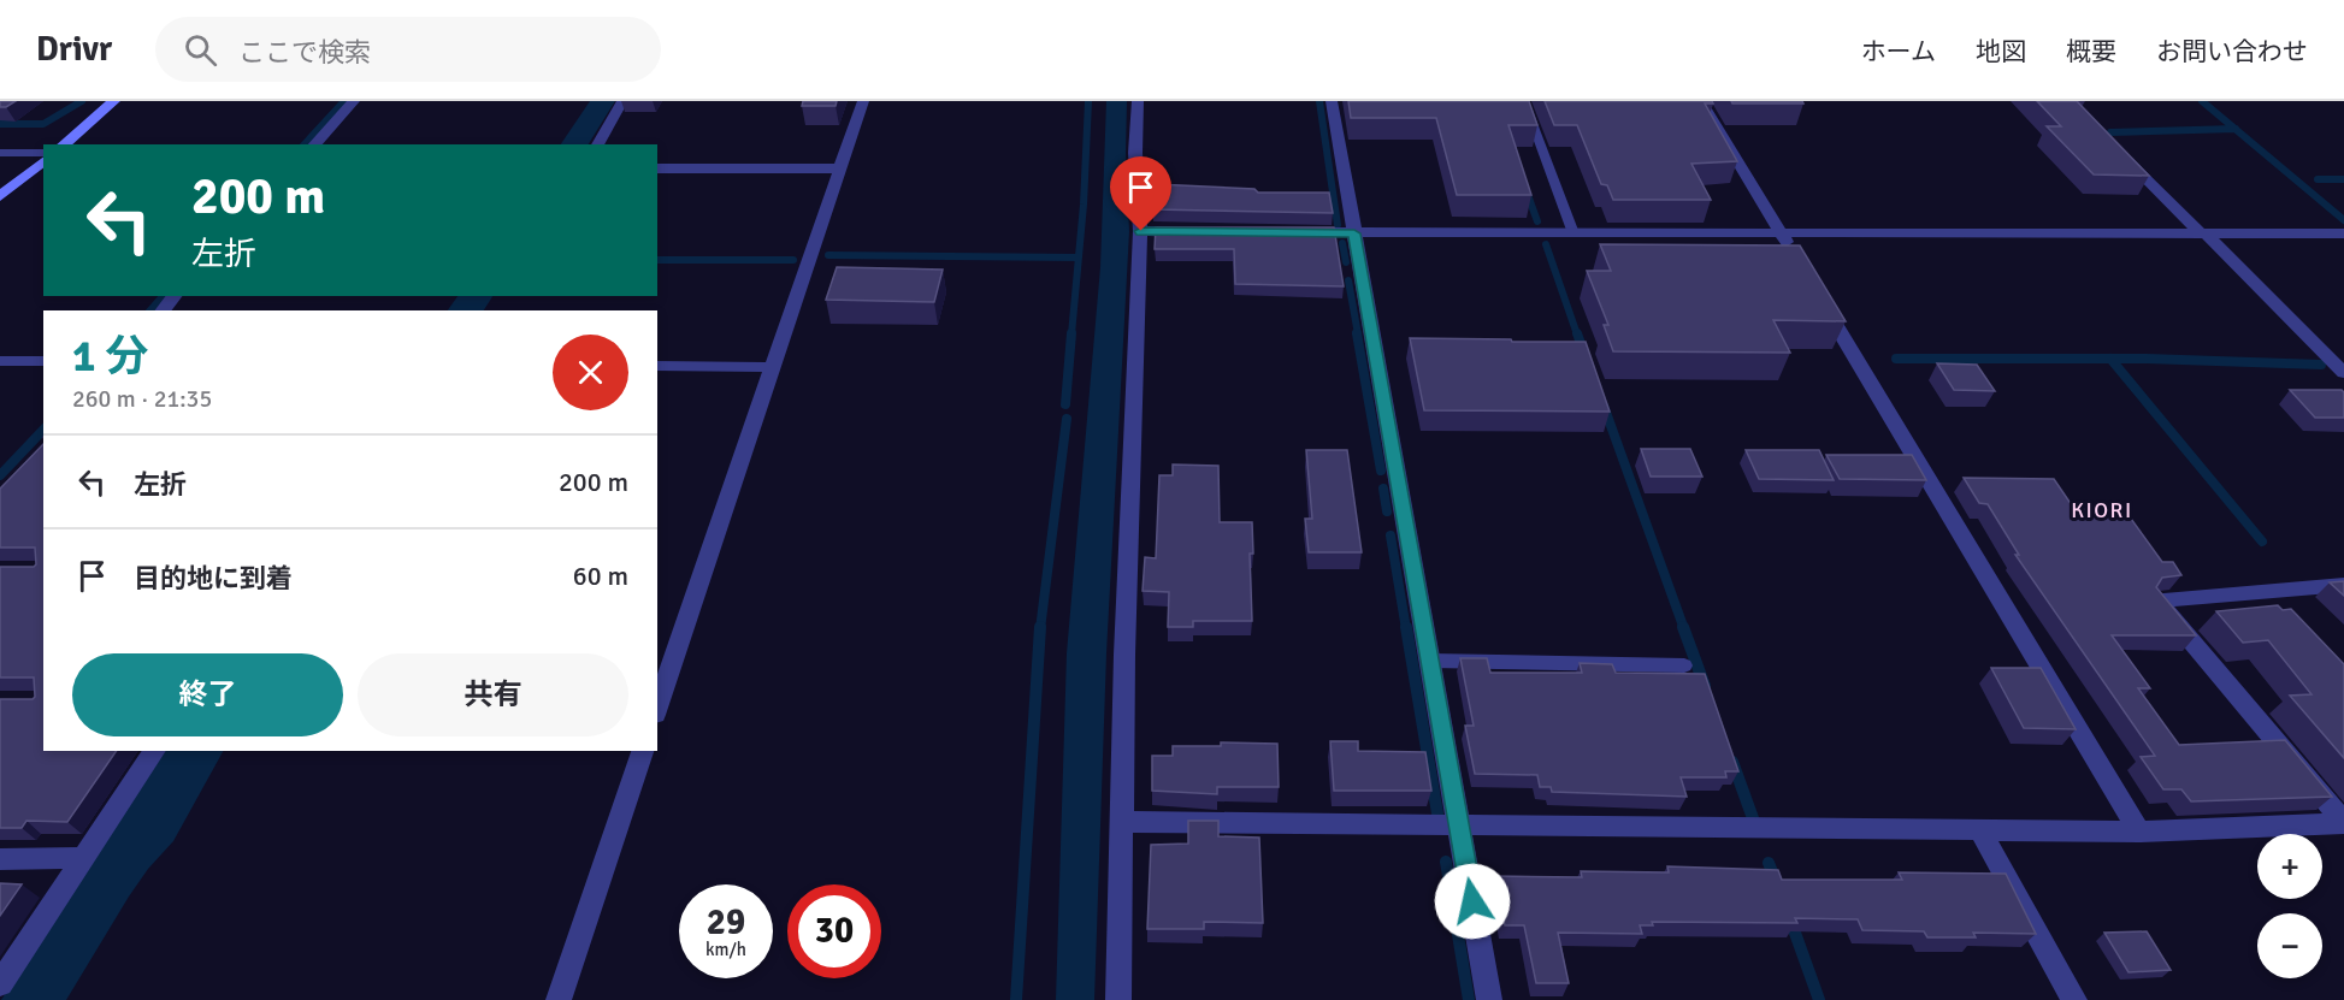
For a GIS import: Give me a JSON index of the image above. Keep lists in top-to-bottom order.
{
  "districts": ["KIORI"],
  "page": {
    "header": "Drivr",
    "search": "ここで検索",
    "nav": [
      "ホーム",
      "地図",
      "概要",
      "お問い合わせ"
    ],
    "turn": ["200 m", "左折"],
    "heading": ["1 分", "260 m · 21:35"],
    "list": [
      {
        "name": "左折",
        "value": "200 m"
      },
      {
        "name": "目的地に到着",
        "value": "60 m"
      }
    ],
    "buttons": ["終了", "共有"],
    "map_buttons": ["+", "−"],
    "speed": "29 km/h",
    "limit": "30"
  }
}
